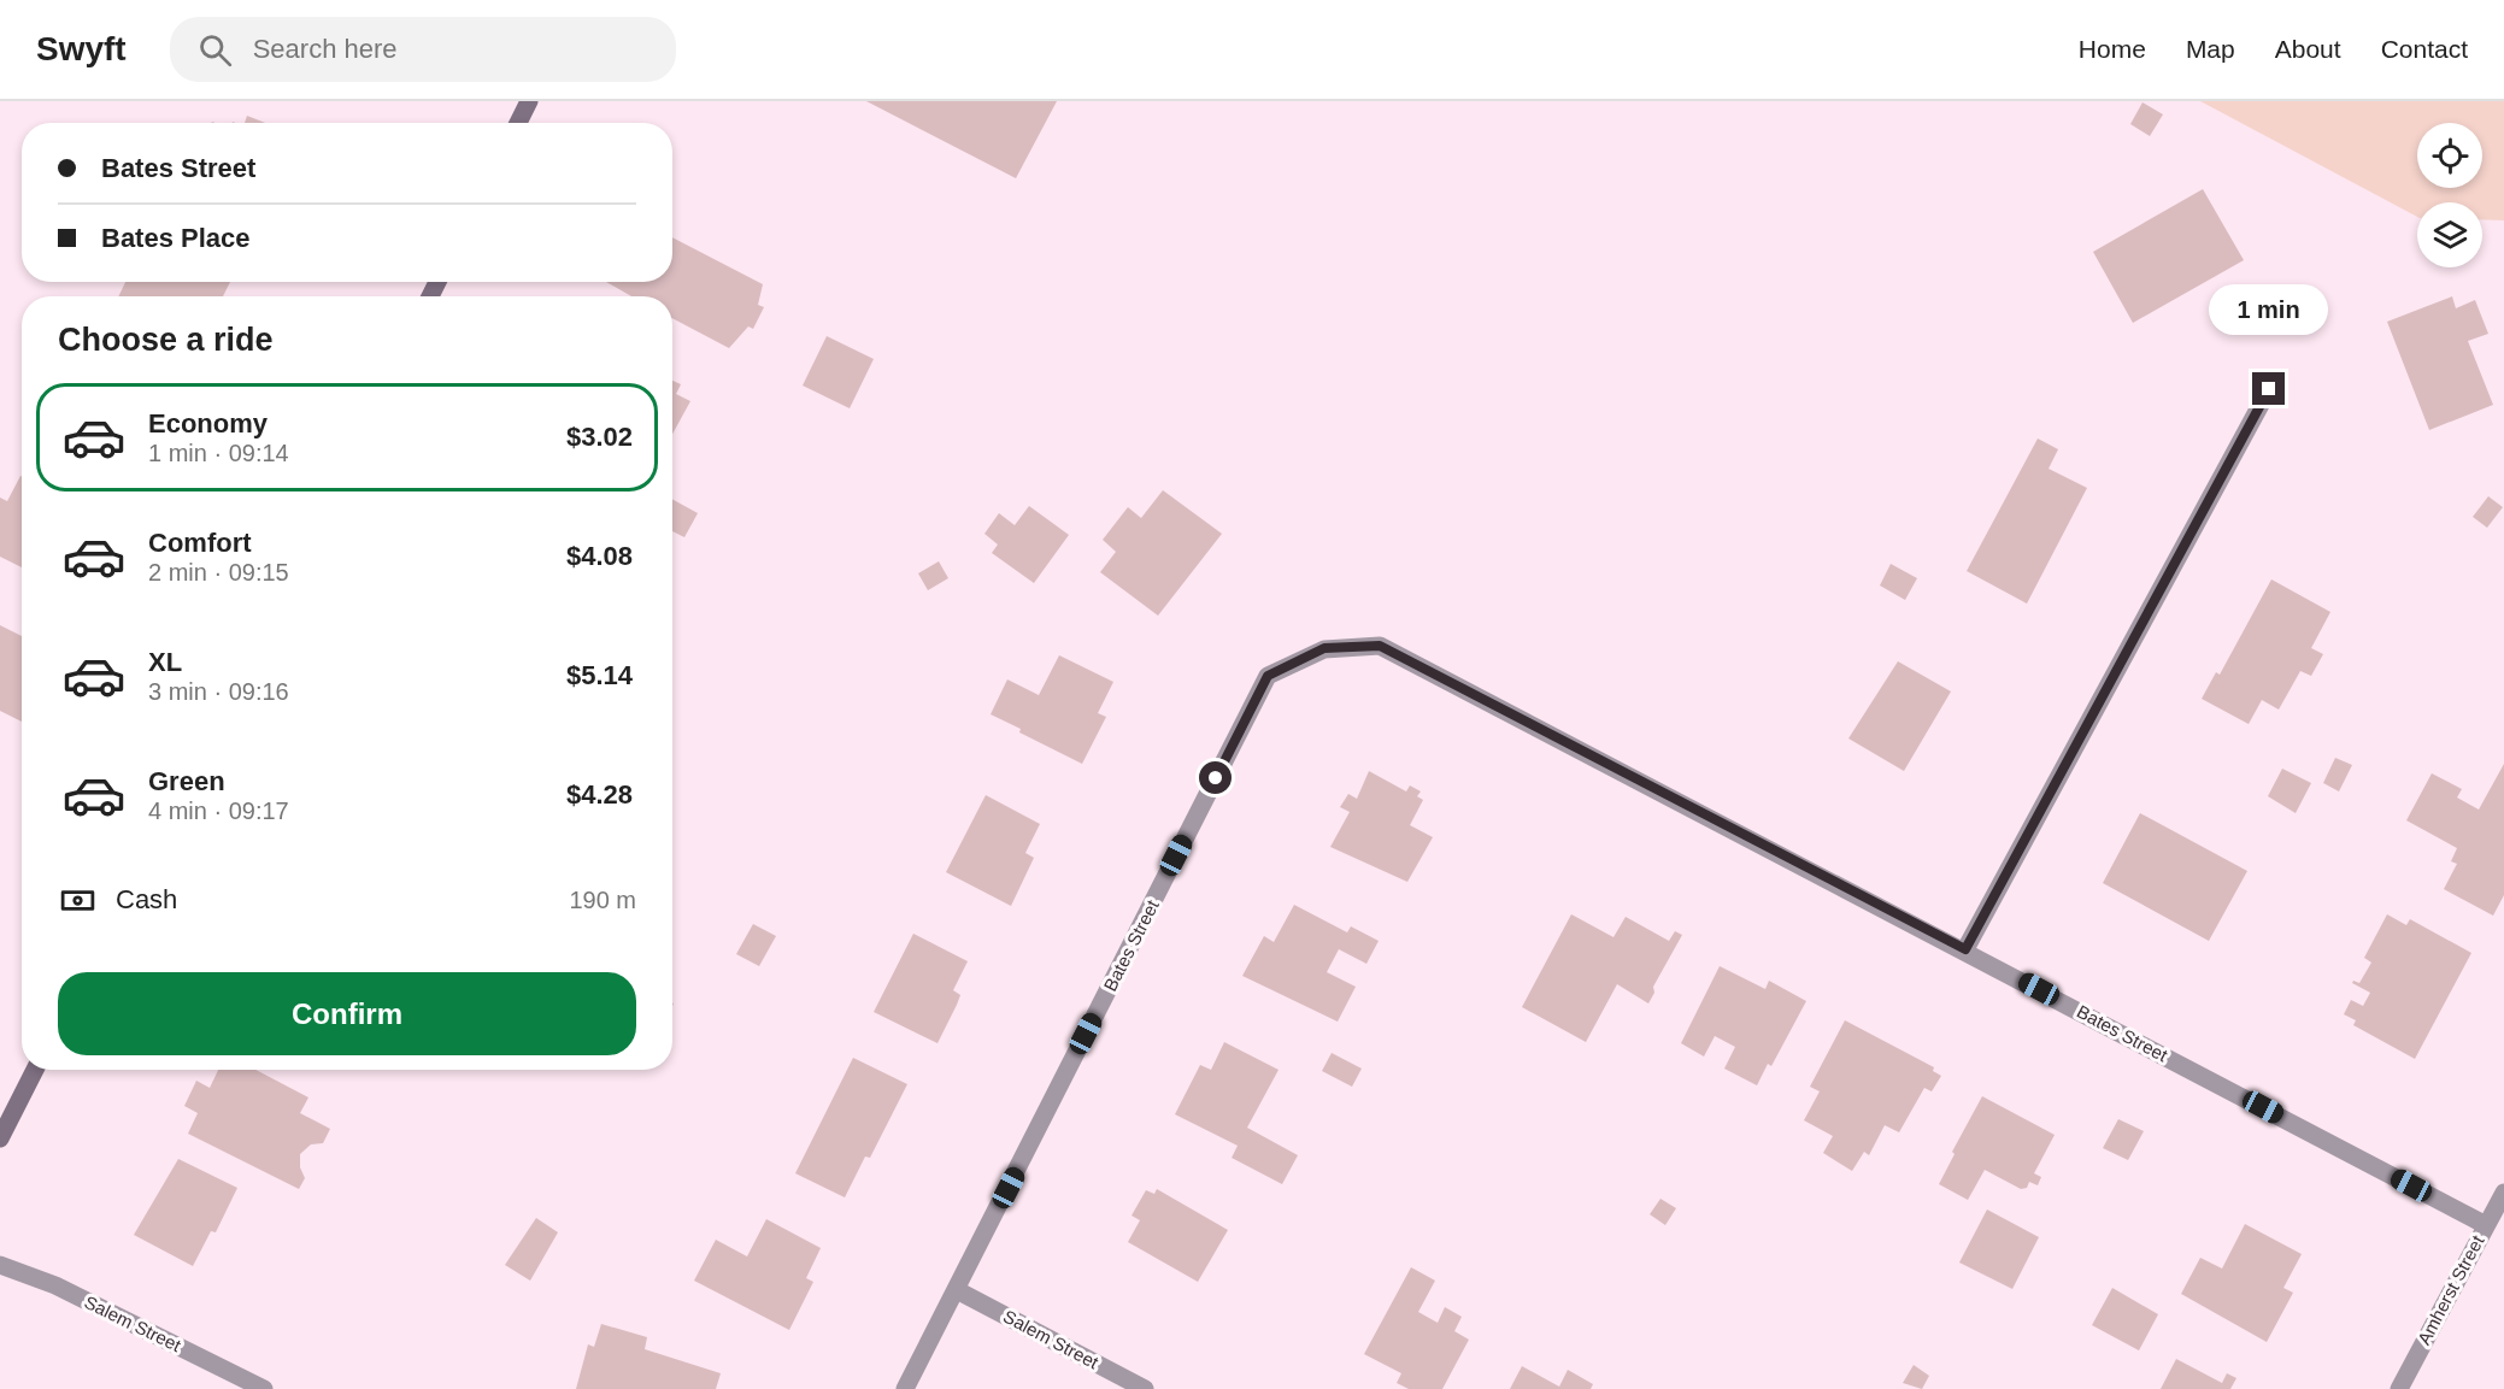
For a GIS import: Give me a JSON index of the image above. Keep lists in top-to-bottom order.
{
  "streets": {
    "street": ["Bates Street", "Amherst Street", "Salem Street"]
  },
  "crossings": [
    ["Bates Street", "Amherst Street"],
    ["Bates Street", "Salem Street"]
  ],
  "page": {
    "header": "Swyft",
    "search": "Search here",
    "nav": [
      "Home",
      "Map",
      "About",
      "Contact"
    ],
    "banner": ["Bates Street", "Bates Place"],
    "bubble": "1 min",
    "heading": "Choose a ride",
    "list": [
      {
        "name": "Economy",
        "note": "1 min · 09:14",
        "value": "$3.02"
      },
      {
        "name": "Comfort",
        "note": "2 min · 09:15",
        "value": "$4.08"
      },
      {
        "name": "XL",
        "note": "3 min · 09:16",
        "value": "$5.14"
      },
      {
        "name": "Green",
        "note": "4 min · 09:17",
        "value": "$4.28"
      }
    ],
    "pay": ["Cash", "190 m"],
    "buttons": "Confirm"
  }
}
